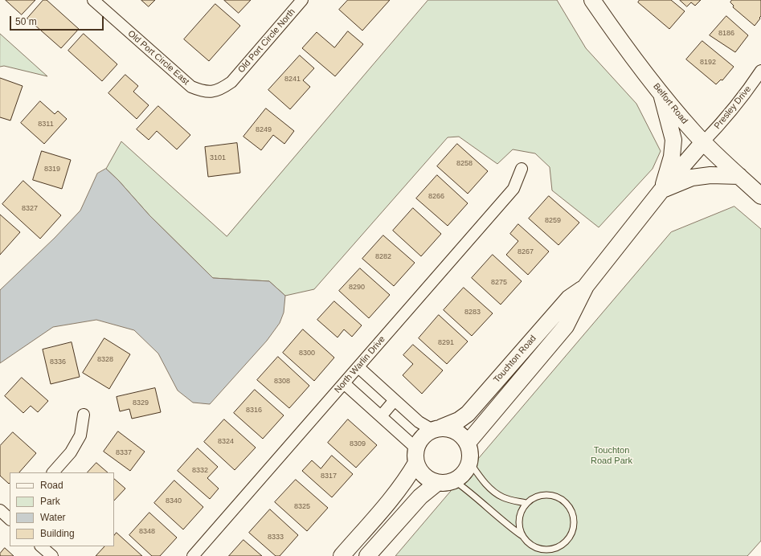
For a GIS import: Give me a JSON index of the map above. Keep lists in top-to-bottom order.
{
  "streets": {
    "street": [
      "Old Port Circle North",
      "Old Port Circle East",
      "Belfort Road",
      "Presley Drive",
      "Touchton Road",
      "North Warlin Drive"
    ]
  },
  "crossings": [
    ["Old Port Circle North", "Old Port Circle East"],
    ["Belfort Road", "Presley Drive"],
    ["Belfort Road", "Touchton Road"],
    ["Presley Drive", "Touchton Road"]
  ],
  "parks": ["Touchton Road Park"],
  "house_numbers": [
    "8186",
    "8192",
    "8241",
    "8311",
    "8249",
    "3101",
    "8258",
    "8319",
    "8266",
    "8327",
    "8259",
    "8267",
    "8282",
    "8275",
    "8290",
    "8283",
    "8291",
    "8300",
    "8328",
    "8336",
    "8308",
    "8329",
    "8316",
    "8324",
    "8309",
    "8337",
    "8332",
    "8317",
    "8340",
    "8325",
    "8348",
    "8333"
  ],
  "legend": [
    "Road",
    "Park",
    "Water",
    "Building"
  ],
  "scale_bar": "50 m"
}
